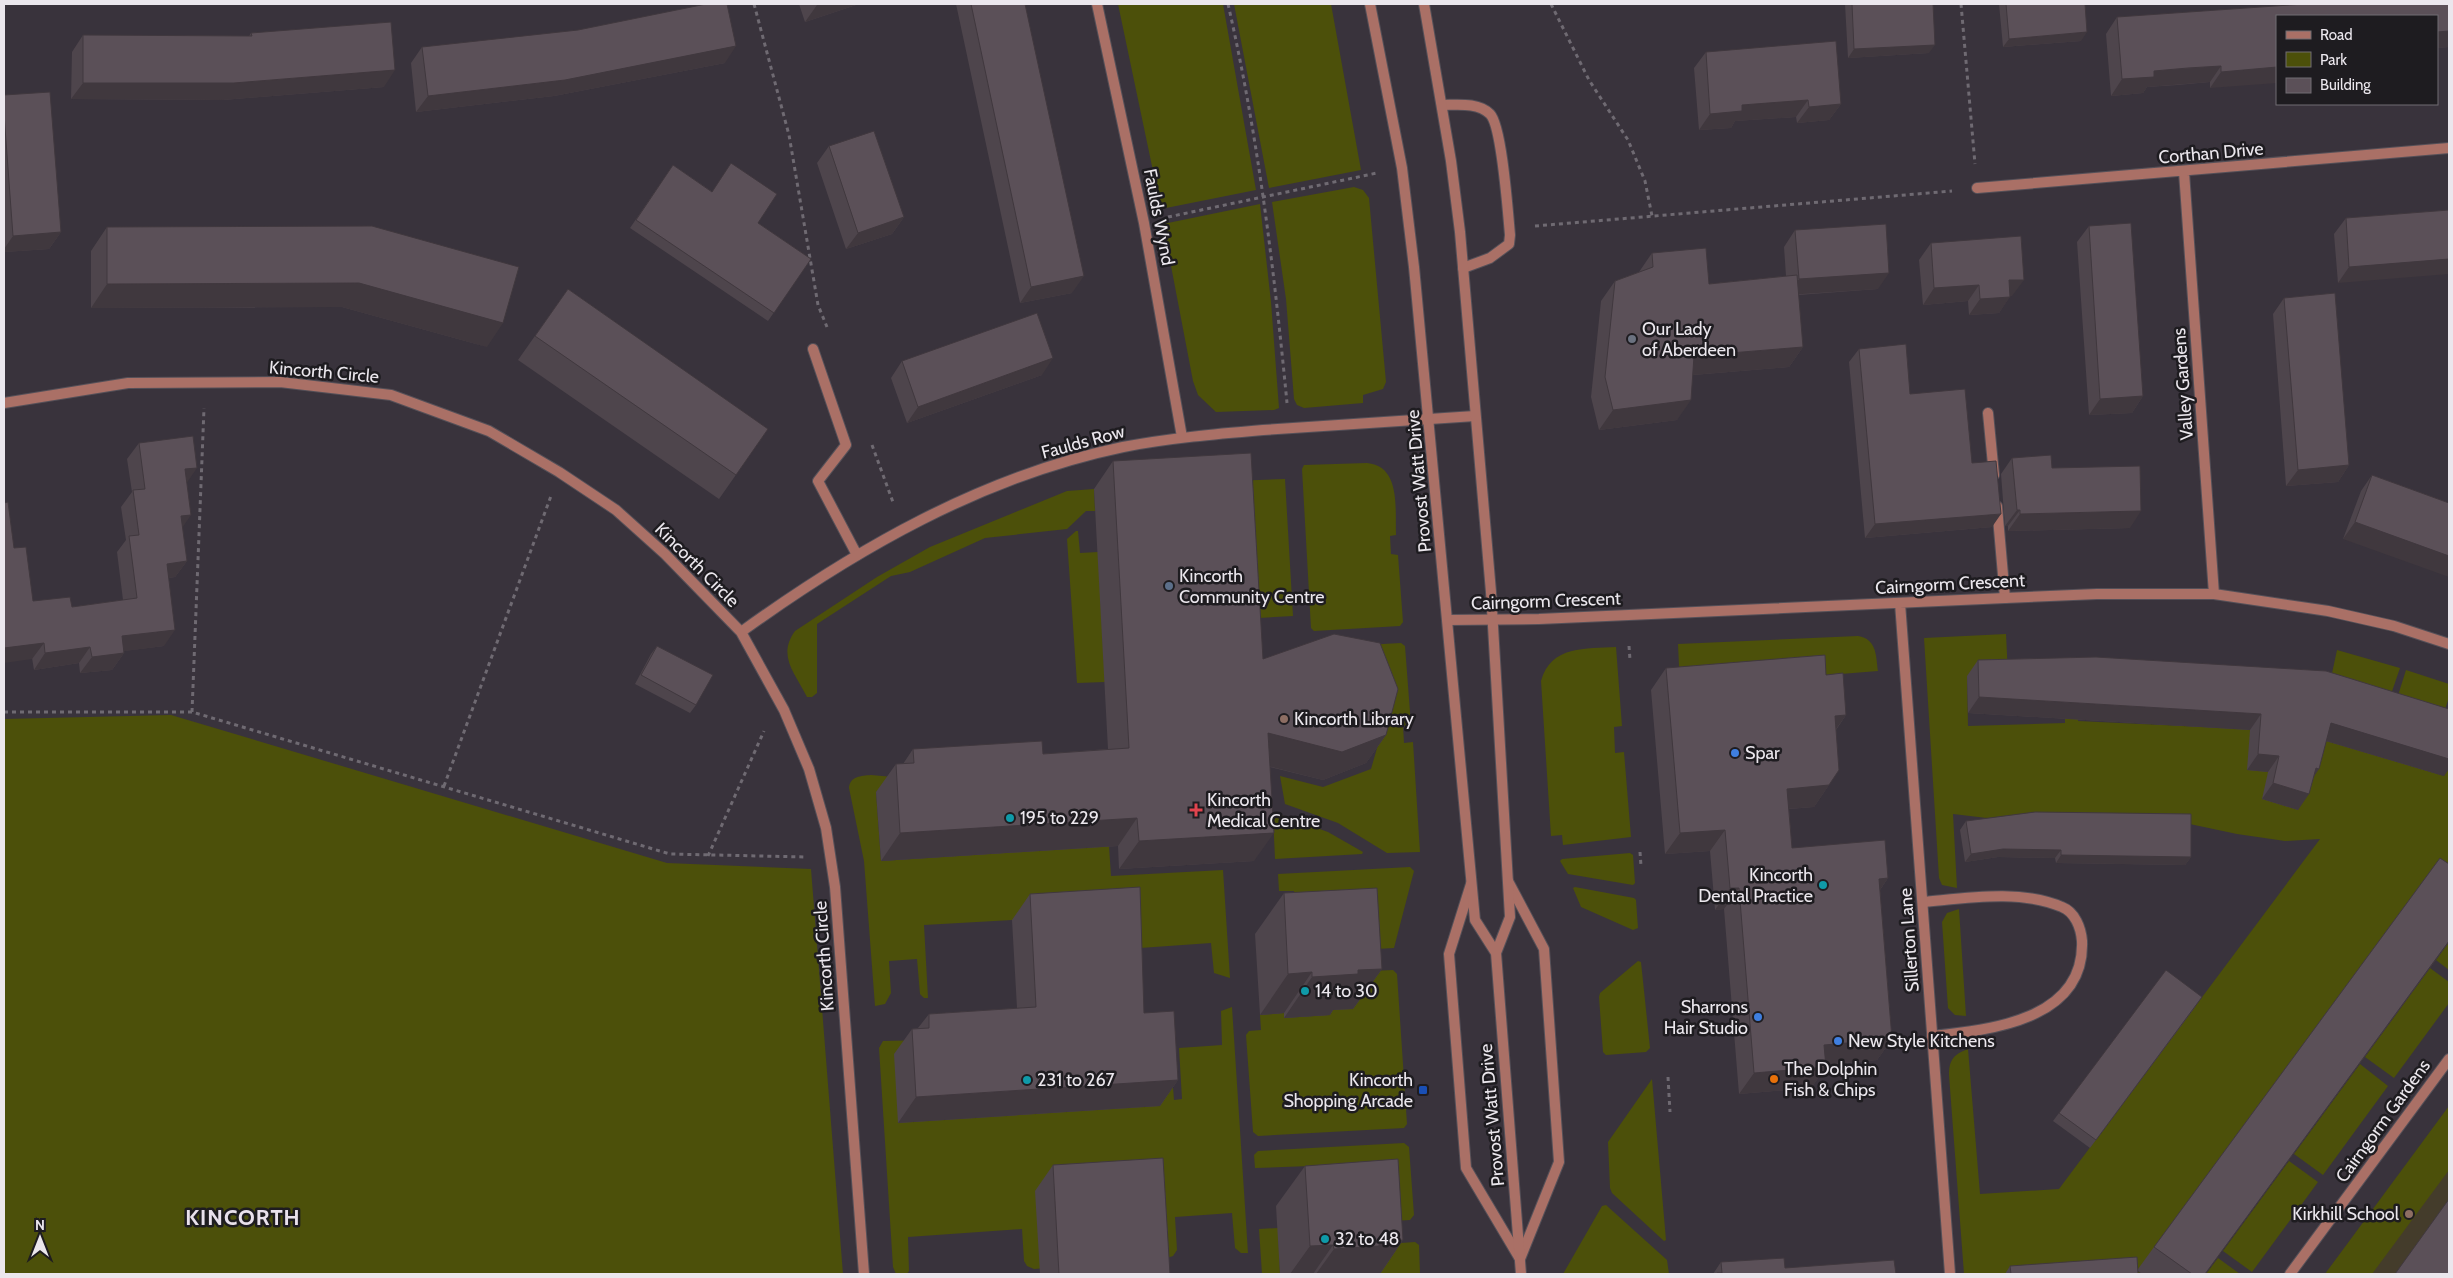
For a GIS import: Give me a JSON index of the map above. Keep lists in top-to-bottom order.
{
  "streets": {
    "street": [
      "Corthan Drive",
      "Faulds Wynd",
      "Kincorth Circle",
      "Valley Gardens",
      "Faulds Row",
      "Provost Watt Drive",
      "Cairngorm Crescent",
      "Sillerton Lane",
      "Cairngorm Gardens"
    ]
  },
  "crossings": [
    ["Corthan Drive", "Valley Gardens"],
    ["Faulds Wynd", "Faulds Row"],
    ["Kincorth Circle", "Faulds Row"],
    ["Valley Gardens", "Cairngorm Crescent"],
    ["Faulds Row", "Provost Watt Drive"],
    ["Provost Watt Drive", "Cairngorm Crescent"],
    ["Cairngorm Crescent", "Sillerton Lane"]
  ],
  "districts": ["KINCORTH"],
  "places": {
    "other": [
      "Our Lady of Aberdeen",
      "Kincorth Community Centre",
      "Kincorth Library",
      "Spar",
      "195 to 229",
      "Kincorth Dental Practice",
      "14 to 30",
      "Sharrons Hair Studio",
      "New Style Kitchens",
      "The Dolphin Fish & Chips",
      "231 to 267",
      "Kirkhill School",
      "32 to 48"
    ],
    "health": ["Kincorth Medical Centre"],
    "transit": ["Kincorth Shopping Arcade"]
  },
  "legend": ["Road", "Park", "Building"],
  "north": "top"
}
